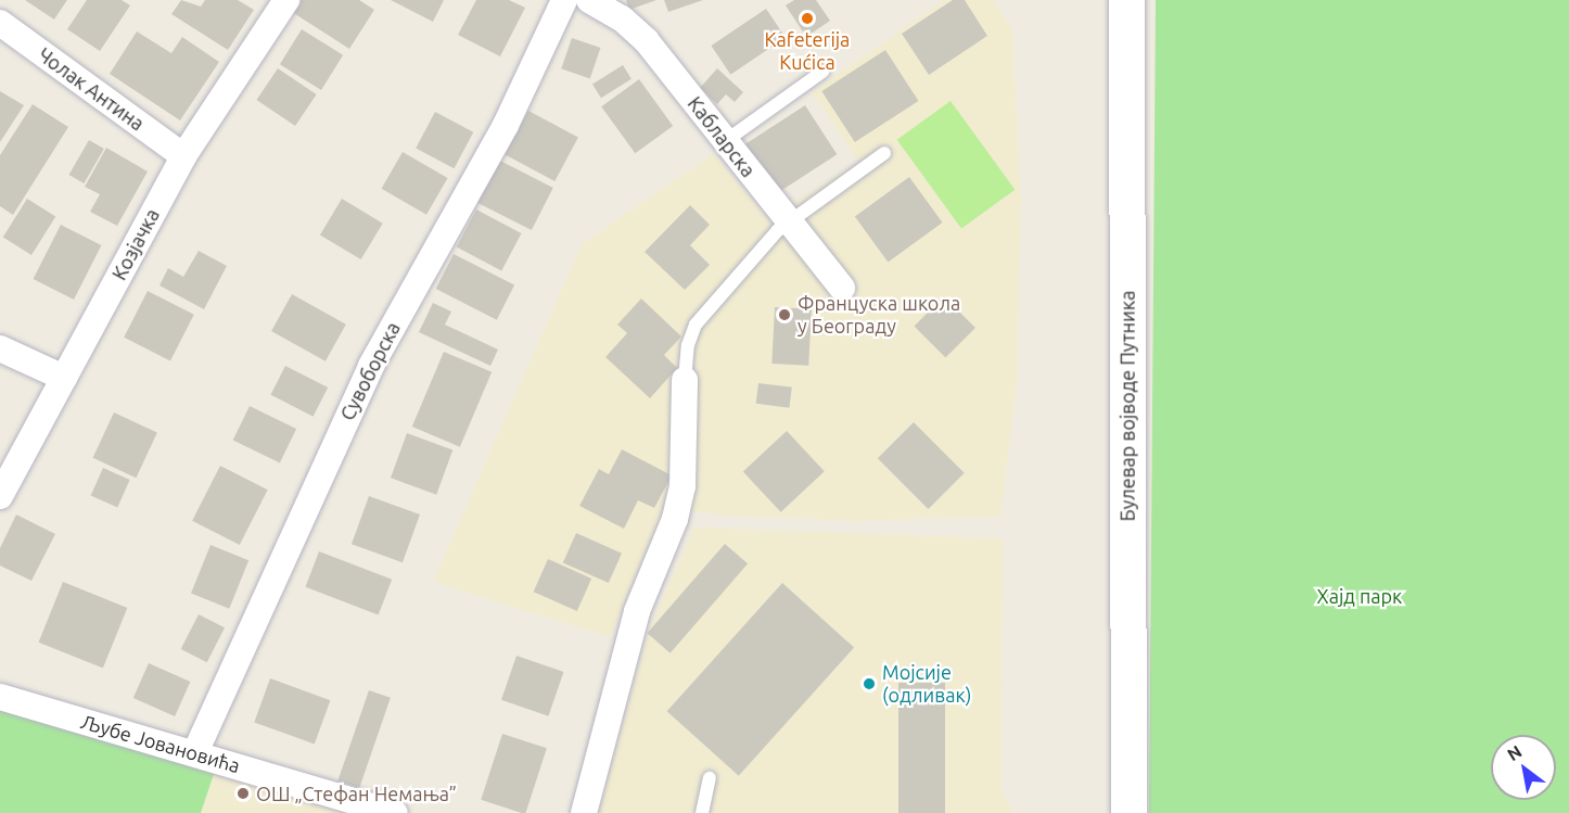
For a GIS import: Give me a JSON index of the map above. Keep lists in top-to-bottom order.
{
  "streets": {
    "street": [
      "Чолак Антина",
      "Кабларска",
      "Козјачка",
      "Сувоборска",
      "Булевар војводе Путника",
      "Љубе Јовановића"
    ]
  },
  "crossings": [
    ["Чолак Антина", "Козјачка"],
    ["Сувоборска", "Љубе Јовановића"]
  ],
  "parks": ["Хајд парк"],
  "places": [
    "Kafeterija Kućica",
    "Француска школа у Београду",
    "Мојсије (одливак)",
    "ОШ „Стефан Немања”"
  ],
  "north": "top left"
}
